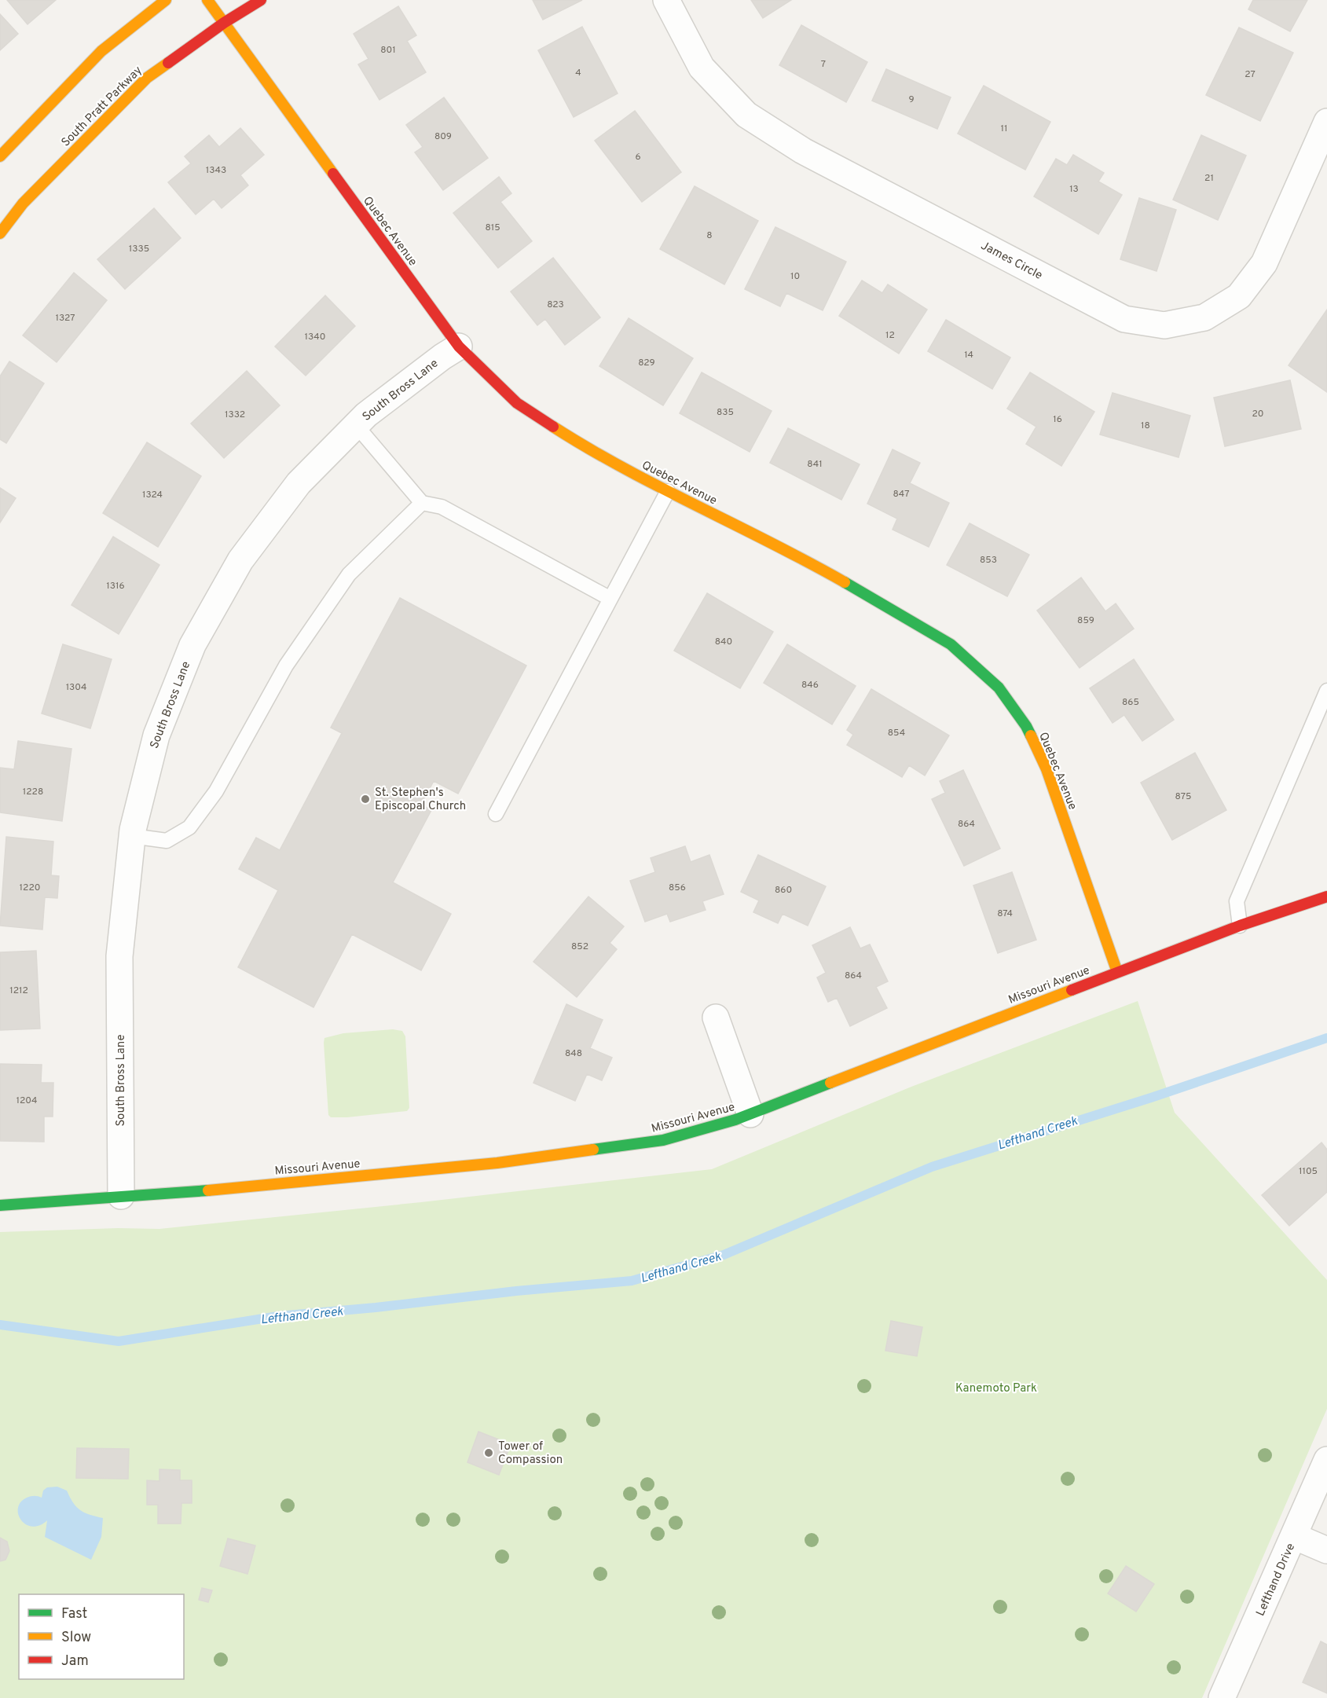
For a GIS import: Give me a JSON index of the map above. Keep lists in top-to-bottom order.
{
  "streets": {
    "street": [
      "South Pratt Parkway",
      "Quebec Avenue",
      "James Circle",
      "South Bross Lane",
      "Missouri Avenue",
      "Lefthand Drive"
    ]
  },
  "crossings": [
    ["South Pratt Parkway", "Quebec Avenue"],
    ["Quebec Avenue", "South Bross Lane"],
    ["Quebec Avenue", "Missouri Avenue"],
    ["South Bross Lane", "Missouri Avenue"]
  ],
  "water": ["Lefthand Creek"],
  "parks": ["Kanemoto Park"],
  "places": ["St. Stephen's Episcopal Church", "Tower of Compassion"],
  "house_numbers": [
    "801",
    "7",
    "4",
    "27",
    "9",
    "11",
    "809",
    "6",
    "1343",
    "21",
    "13",
    "815",
    "8",
    "1335",
    "10",
    "823",
    "1327",
    "12",
    "1340",
    "14",
    "829",
    "835",
    "20",
    "1332",
    "16",
    "18",
    "841",
    "847",
    "1324",
    "853",
    "1316",
    "859",
    "840",
    "846",
    "1304",
    "865",
    "854",
    "1228",
    "875",
    "864",
    "1220",
    "856",
    "860",
    "874",
    "852",
    "864",
    "1212",
    "848",
    "1204",
    "1105"
  ],
  "legend": ["Fast", "Slow", "Jam"]
}
